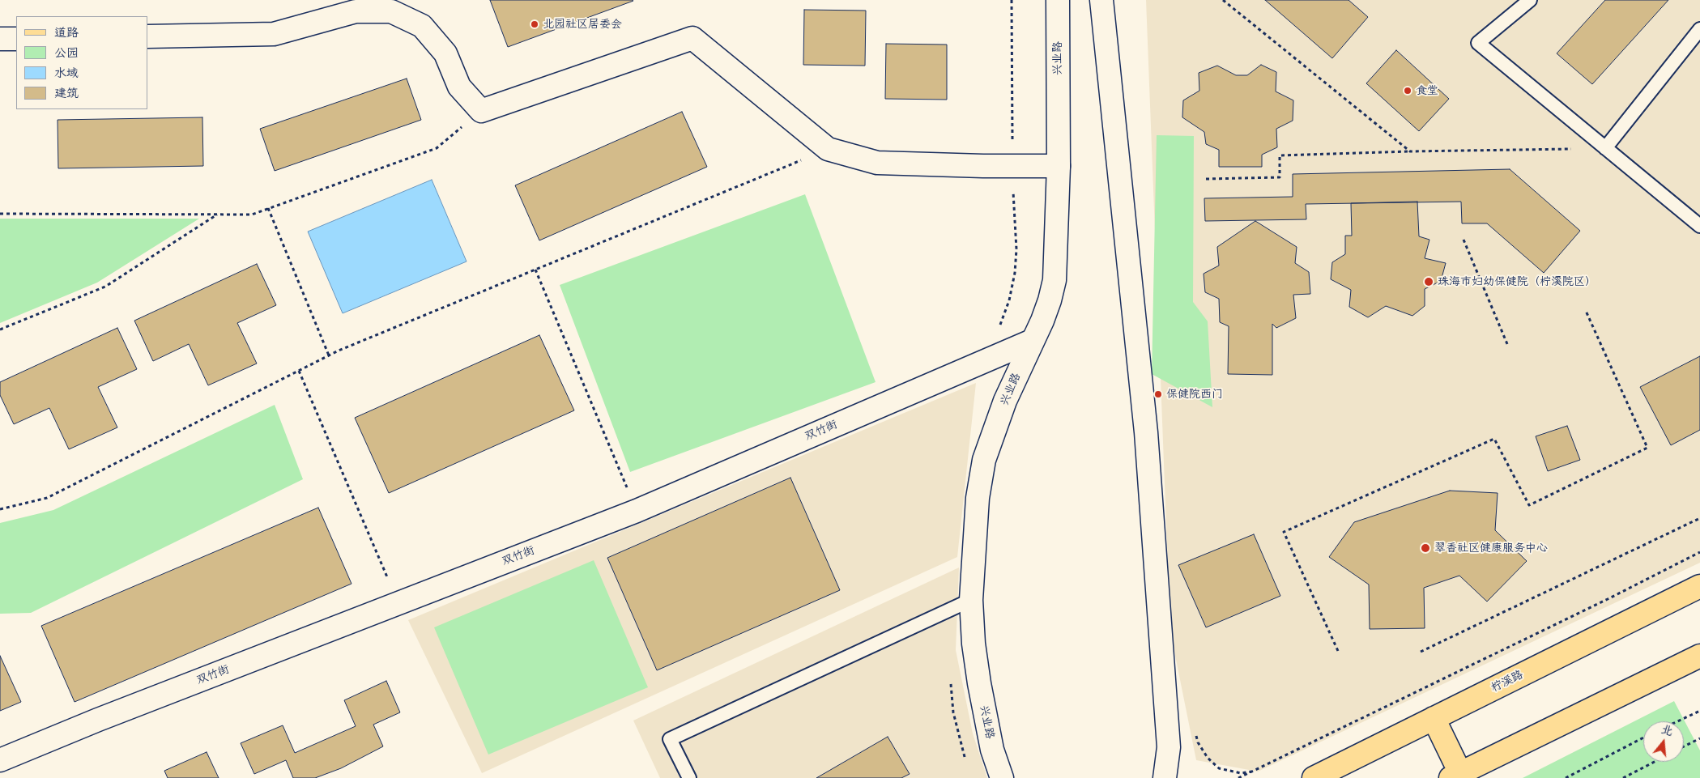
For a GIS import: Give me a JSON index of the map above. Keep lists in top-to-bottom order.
{
  "streets": {
    "main road": ["柠溪路"],
    "street": ["兴业路", "双竹街"]
  },
  "crossings": [
    ["兴业路", "双竹街"]
  ],
  "places": [
    "北园社区居委会",
    "食堂",
    "珠海市妇幼保健院（柠溪院区）",
    "保健院西门",
    "翠香社区健康服务中心"
  ],
  "legend": [
    "道路",
    "公园",
    "水域",
    "建筑"
  ],
  "north": "top"
}
